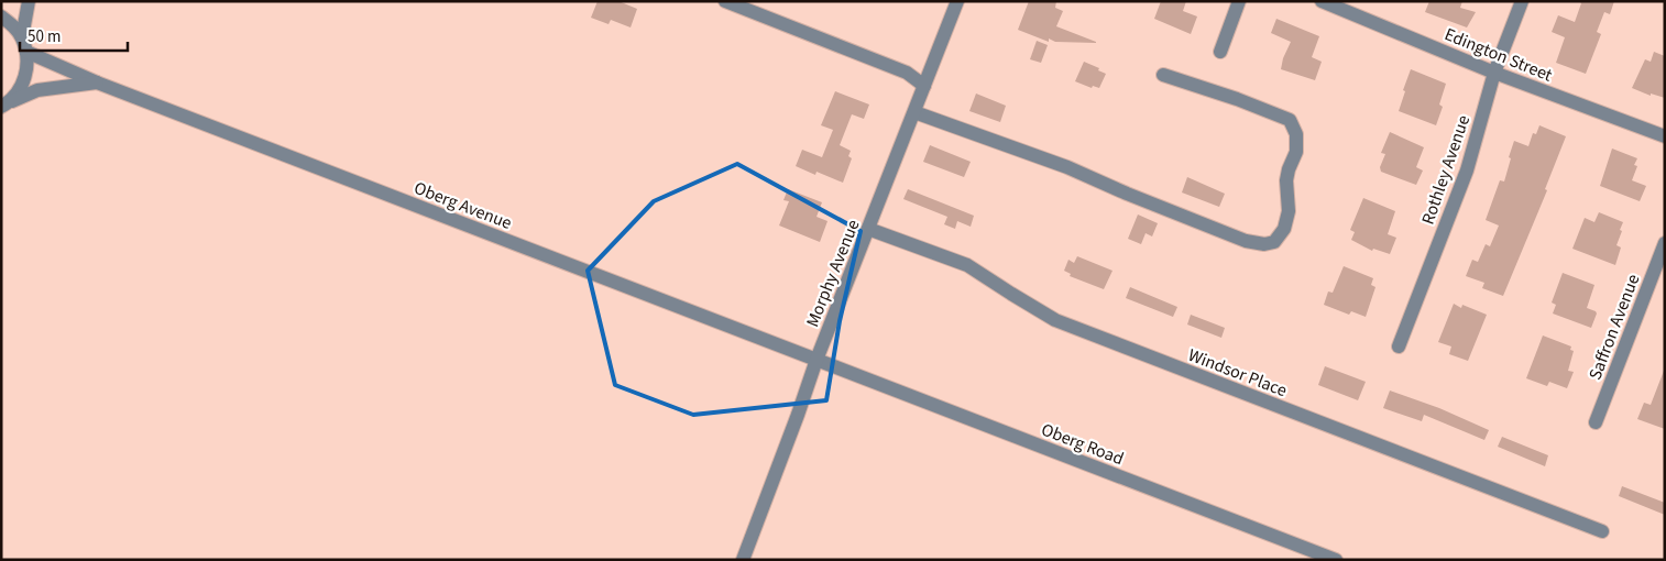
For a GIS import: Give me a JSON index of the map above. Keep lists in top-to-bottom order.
{
  "streets": {
    "street": [
      "Edington Street",
      "Rothley Avenue",
      "Oberg Avenue",
      "Morphy Avenue",
      "Saffron Avenue",
      "Windsor Place",
      "Oberg Road"
    ]
  },
  "crossings": [
    ["Edington Street", "Rothley Avenue"],
    ["Oberg Avenue", "Morphy Avenue"],
    ["Oberg Avenue", "Oberg Road"],
    ["Morphy Avenue", "Windsor Place"],
    ["Morphy Avenue", "Oberg Road"]
  ],
  "scale_bar": "50 m"
}
